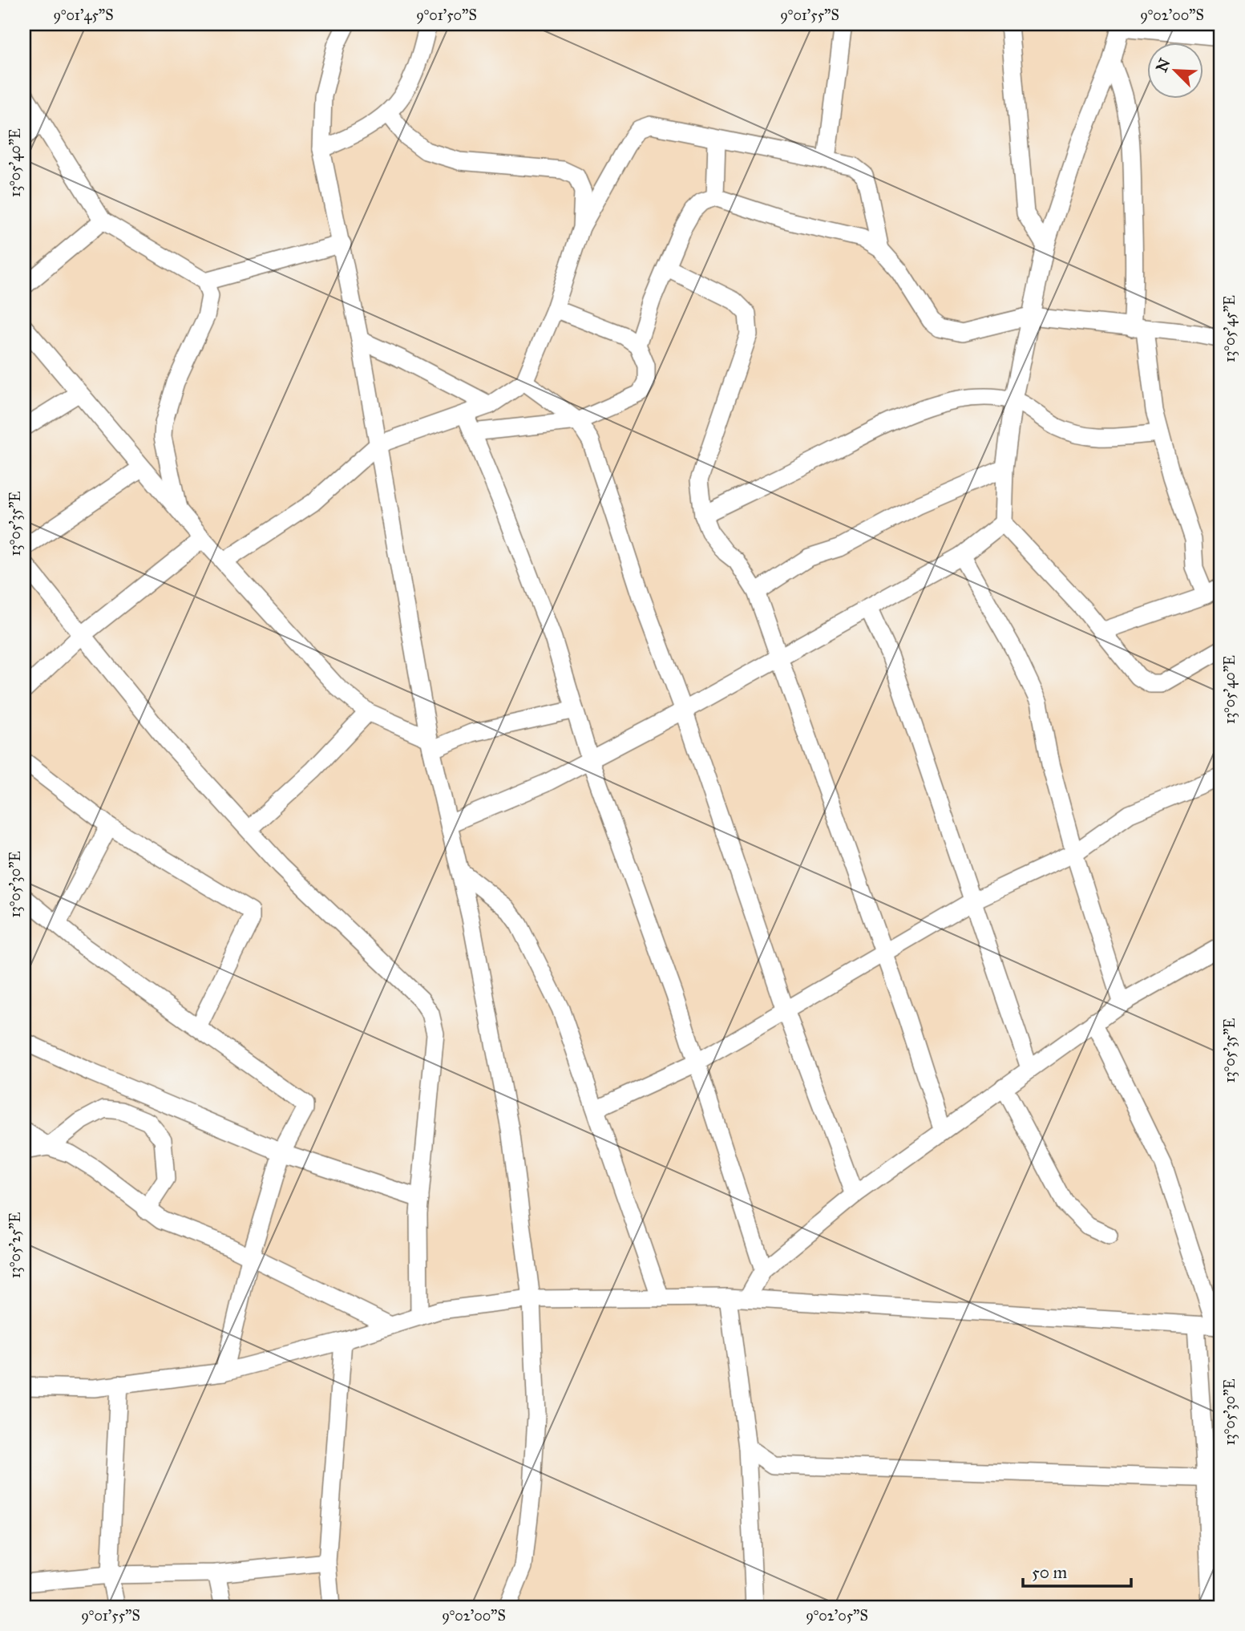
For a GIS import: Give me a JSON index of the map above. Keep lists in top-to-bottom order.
{
  "scale_bar": "50 m",
  "north": "top left",
  "coordinates": [
    "9°01'45\"S",
    "9°01'50\"S",
    "9°01'55\"S",
    "9°02'00\"S",
    "13°05'40\"E",
    "13°05'45\"E",
    "13°05'35\"E",
    "13°05'30\"E",
    "13°05'25\"E",
    "9°02'05\"S"
  ]
}
